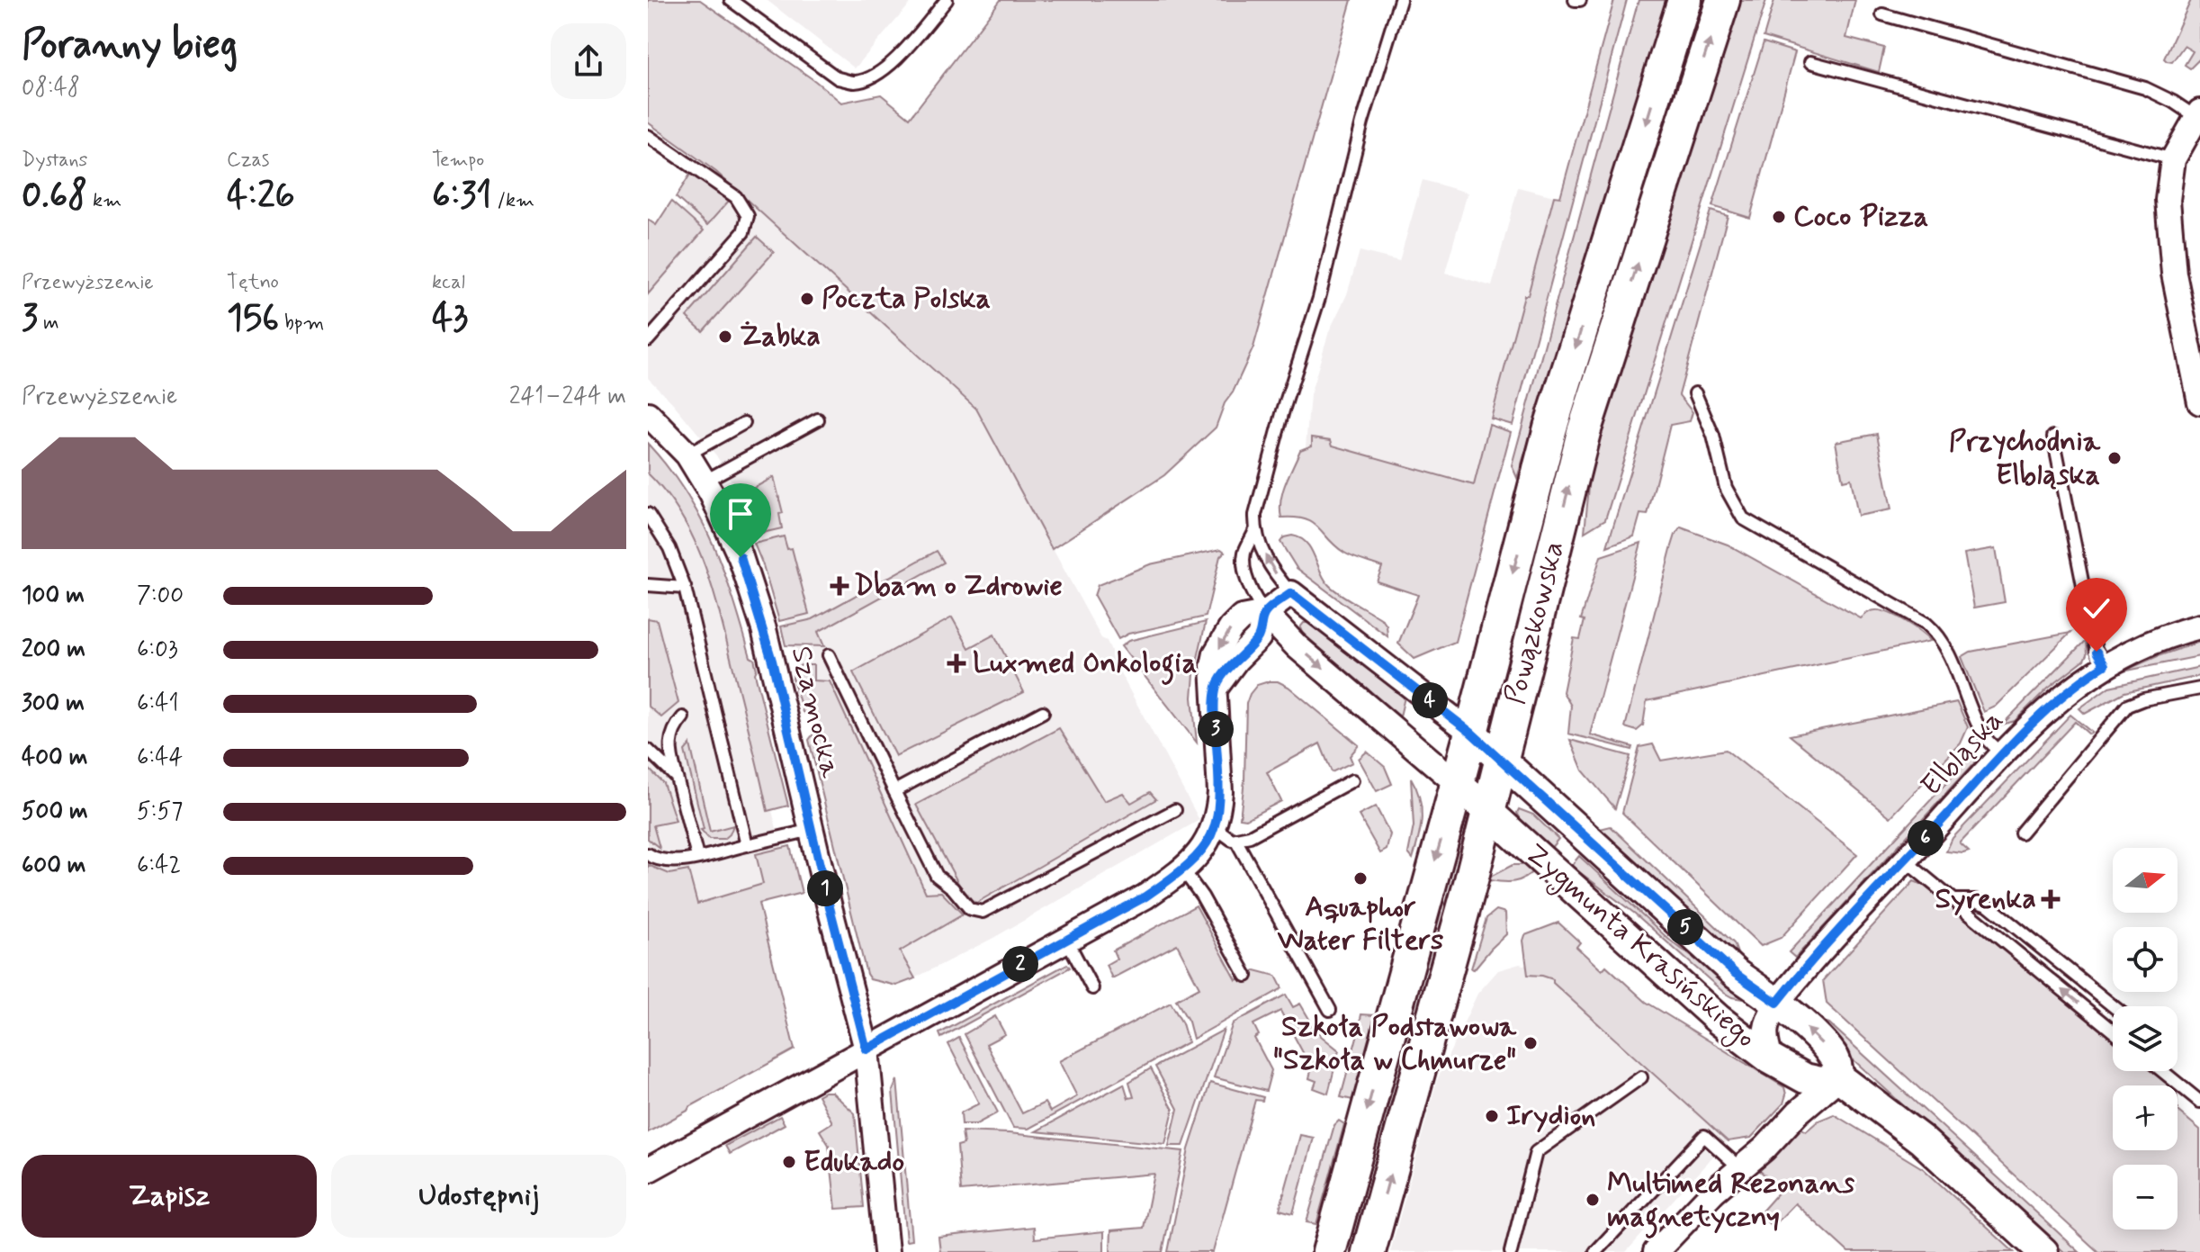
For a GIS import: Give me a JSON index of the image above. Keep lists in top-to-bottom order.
{
  "streets": {
    "main road": ["Powązkowska"],
    "street": ["Szamocka", "Elbląska", "Zygmunta Krasińskiego"]
  },
  "crossings": [
    ["Powązkowska", "Zygmunta Krasińskiego"],
    ["Elbląska", "Zygmunta Krasińskiego"]
  ],
  "places": {
    "other": [
      "Coco Pizza",
      "Poczta Polska",
      "Żabka",
      "Przychodnia Elbląska",
      "Aquaphor Water Filters",
      "Szkoła Podstawowa \"Szkoła w Chmurze\"",
      "Irydion",
      "Edukado",
      "Multimed Rezonans magnetyczny"
    ],
    "health": ["Dbam o Zdrowie", "Luxmed Onkologia", "Syrenka"]
  },
  "north": "right",
  "page": {
    "heading": ["Poranny bieg", "08:48"],
    "stats": [
      ["Dystans", "0.68 km"],
      ["Czas", "4:26"],
      ["Tempo", "6:31 /km"],
      ["Przewyższenie", "3 m"],
      ["Tętno", "156 bpm"],
      ["kcal", "43"]
    ],
    "chart": ["Przewyższenie", "241–244 m"],
    "list": [
      {
        "name": "100 m",
        "note": "7:00"
      },
      {
        "name": "200 m",
        "note": "6:03"
      },
      {
        "name": "300 m",
        "note": "6:41"
      },
      {
        "name": "400 m",
        "note": "6:44"
      },
      {
        "name": "500 m",
        "note": "5:57"
      },
      {
        "name": "600 m",
        "note": "6:42"
      }
    ],
    "pins": [
      "4",
      "3",
      "6",
      "1",
      "5",
      "2"
    ],
    "map_buttons": ["+", "−"],
    "buttons": ["Zapisz", "Udostępnij"]
  }
}
